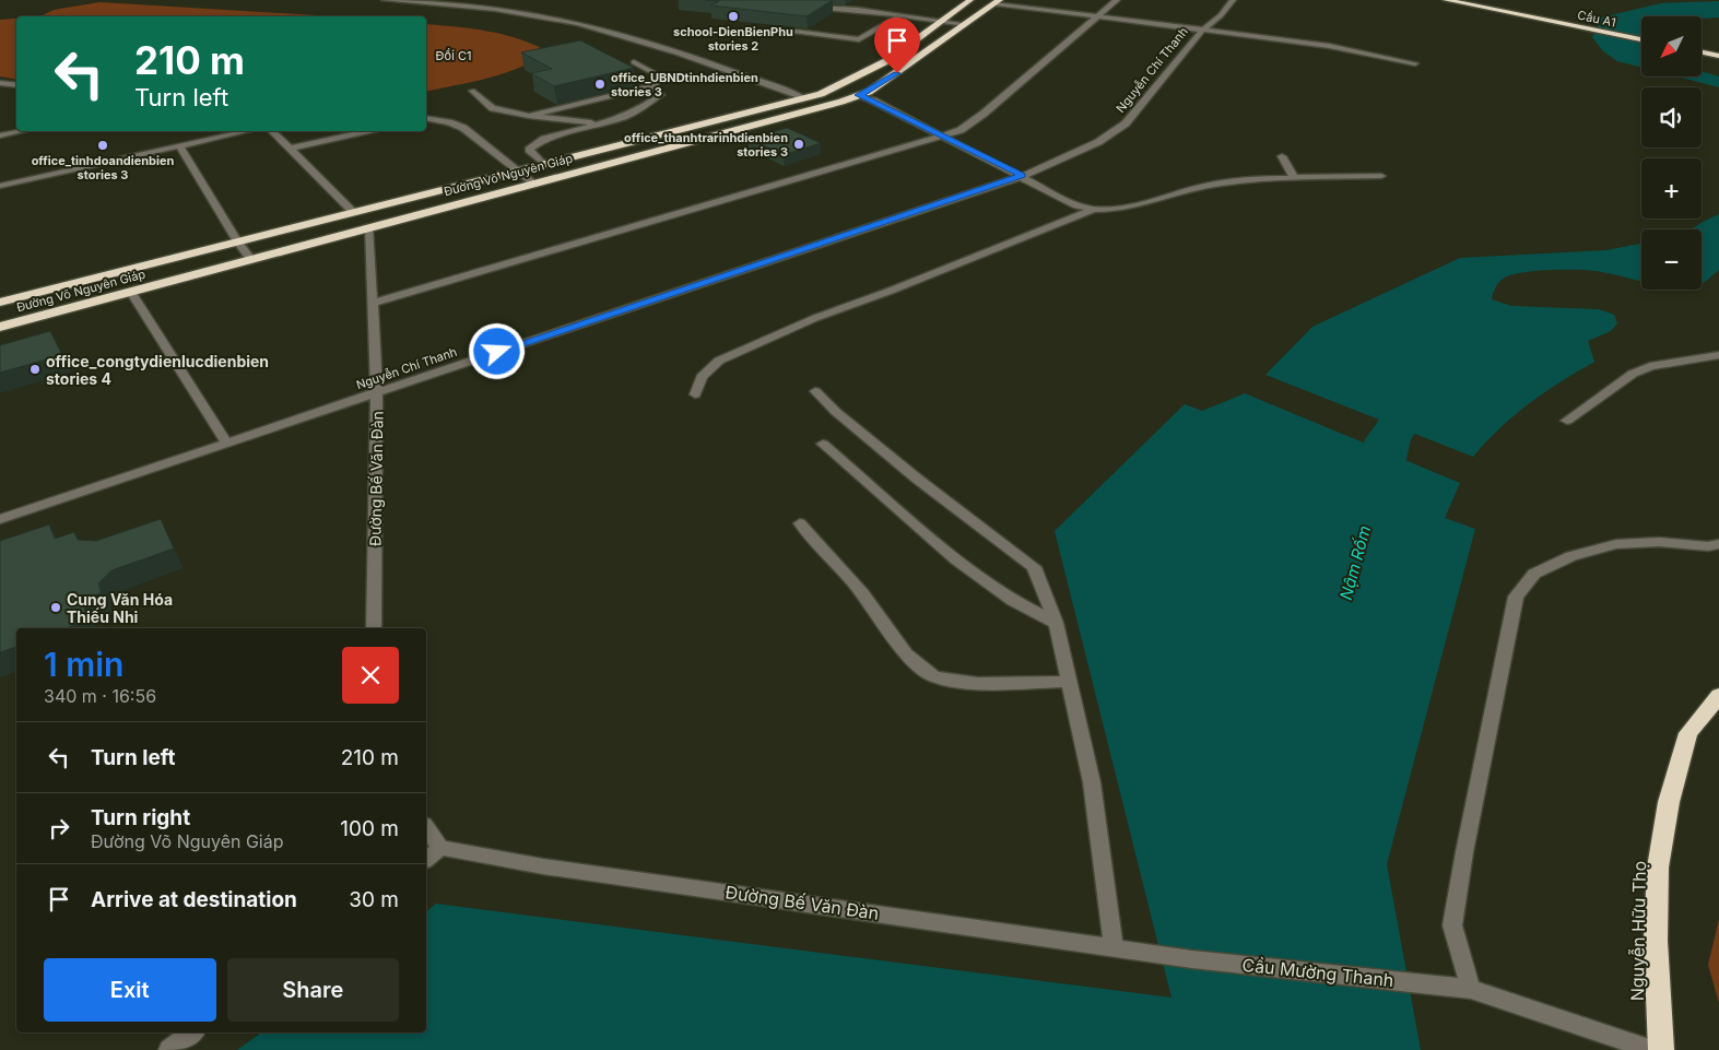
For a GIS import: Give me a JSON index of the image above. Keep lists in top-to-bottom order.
{
  "streets": {
    "highway": ["Cầu A1", "Đường Võ Nguyên Giáp", "Nguyễn Hữu Thọ"],
    "street": ["Nguyễn Chí Thanh", "Đường Bế Văn Đàn", "Cầu Mường Thanh"]
  },
  "crossings": [
    ["Nguyễn Chí Thanh", "Đường Bế Văn Đàn"],
    ["Đường Võ Nguyên Giáp", "Đường Bế Văn Đàn"],
    ["Đường Bế Văn Đàn", "Cầu Mường Thanh"]
  ],
  "water": ["Nậm Rốm"],
  "parks": ["Đồi C1"],
  "places": [
    "school-DienBienPhu stories 2",
    "office_UBNDtinhdienbien stories 3",
    "office_thanhtrarinhdienbien stories 3",
    "office_tinhdoandienbien stories 3",
    "office_congtydienlucdienbien stories 4",
    "Cung Văn Hóa Thiếu Nhi"
  ],
  "north": "bottom left",
  "page": {
    "map_buttons": ["+", "−"],
    "turn": ["210 m", "Turn left"],
    "heading": ["1 min", "340 m · 16:56"],
    "list": [
      {
        "name": "Turn left",
        "value": "210 m"
      },
      {
        "name": "Turn right",
        "note": "Đường Võ Nguyên Giáp",
        "value": "100 m"
      },
      {
        "name": "Arrive at destination",
        "value": "30 m"
      }
    ],
    "buttons": ["Exit", "Share"]
  }
}
